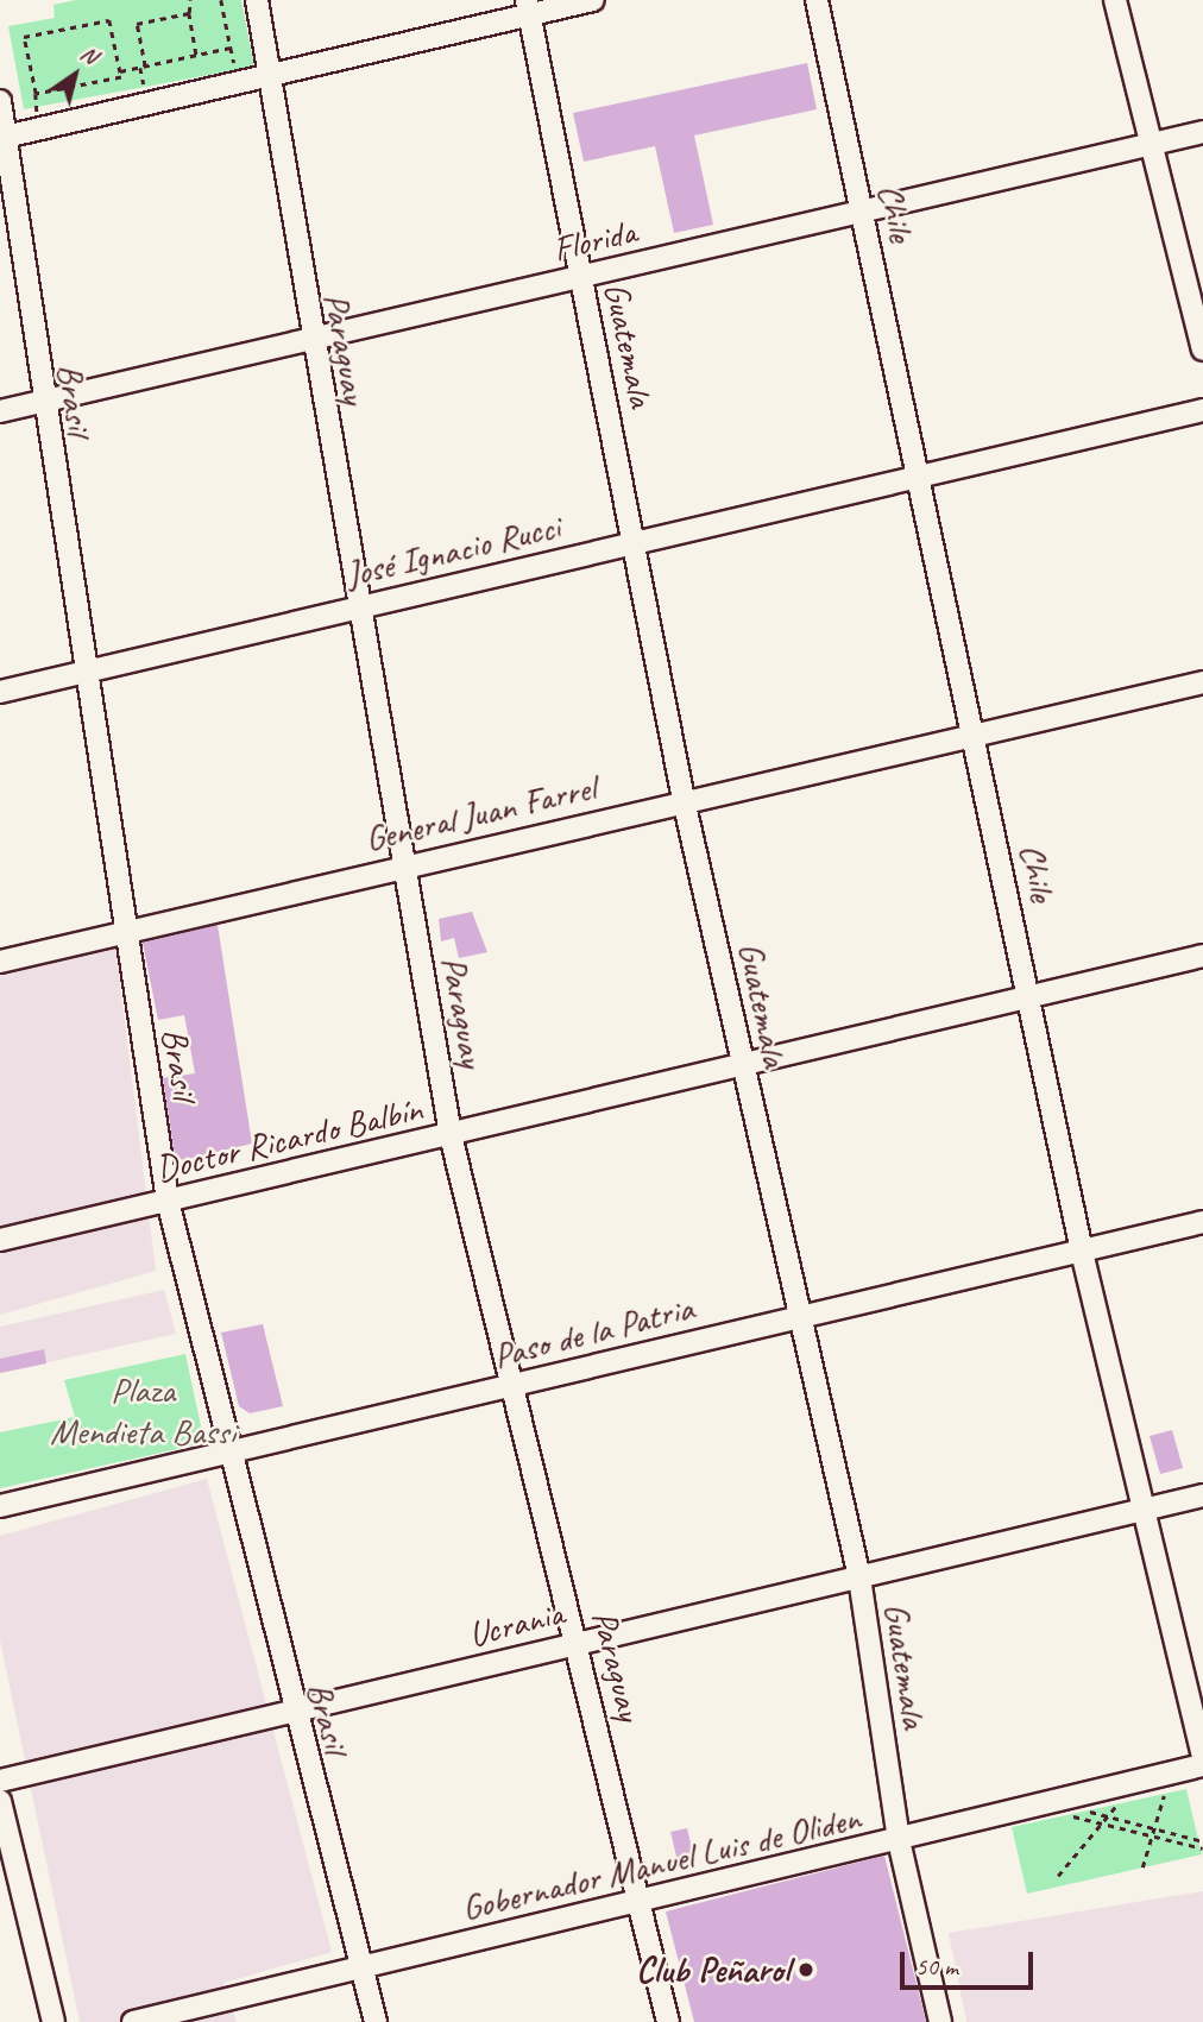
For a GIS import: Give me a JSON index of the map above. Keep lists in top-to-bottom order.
{
  "streets": {
    "street": [
      "Chile",
      "Florida",
      "Guatemala",
      "Paraguay",
      "Brasil",
      "José Ignacio Rucci",
      "General Juan Farrel",
      "Doctor Ricardo Balbín",
      "Paso de la Patria",
      "Ucrania",
      "Gobernador Manuel Luis de Oliden"
    ]
  },
  "crossings": [
    ["Chile", "Florida"],
    ["Chile", "José Ignacio Rucci"],
    ["Chile", "General Juan Farrel"],
    ["Chile", "Doctor Ricardo Balbín"],
    ["Chile", "Paso de la Patria"],
    ["Chile", "Ucrania"],
    ["Florida", "Guatemala"],
    ["Florida", "Paraguay"],
    ["Florida", "Brasil"],
    ["Guatemala", "José Ignacio Rucci"],
    ["Guatemala", "General Juan Farrel"],
    ["Guatemala", "Doctor Ricardo Balbín"],
    ["Guatemala", "Paso de la Patria"],
    ["Guatemala", "Ucrania"],
    ["Guatemala", "Gobernador Manuel Luis de Oliden"],
    ["Paraguay", "José Ignacio Rucci"],
    ["Paraguay", "General Juan Farrel"],
    ["Paraguay", "Doctor Ricardo Balbín"],
    ["Paraguay", "Paso de la Patria"],
    ["Paraguay", "Ucrania"],
    ["Paraguay", "Gobernador Manuel Luis de Oliden"],
    ["Brasil", "José Ignacio Rucci"],
    ["Brasil", "General Juan Farrel"],
    ["Brasil", "Doctor Ricardo Balbín"],
    ["Brasil", "Paso de la Patria"],
    ["Brasil", "Ucrania"],
    ["Brasil", "Gobernador Manuel Luis de Oliden"]
  ],
  "parks": ["Plaza Mendieta Bassi"],
  "places": ["Club Peñarol"],
  "scale_bar": "50 m",
  "north": "top right"
}
